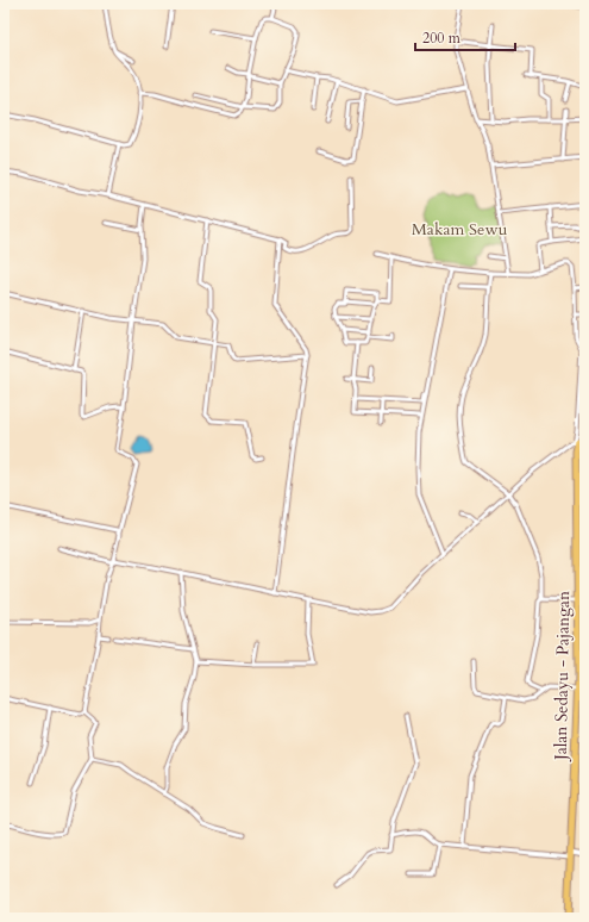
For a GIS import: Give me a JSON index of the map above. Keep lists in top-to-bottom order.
{
  "streets": {
    "main road": ["Jalan Sedayu - Pajangan"]
  },
  "parks": ["Makam Sewu"],
  "scale_bar": "200 m"
}
